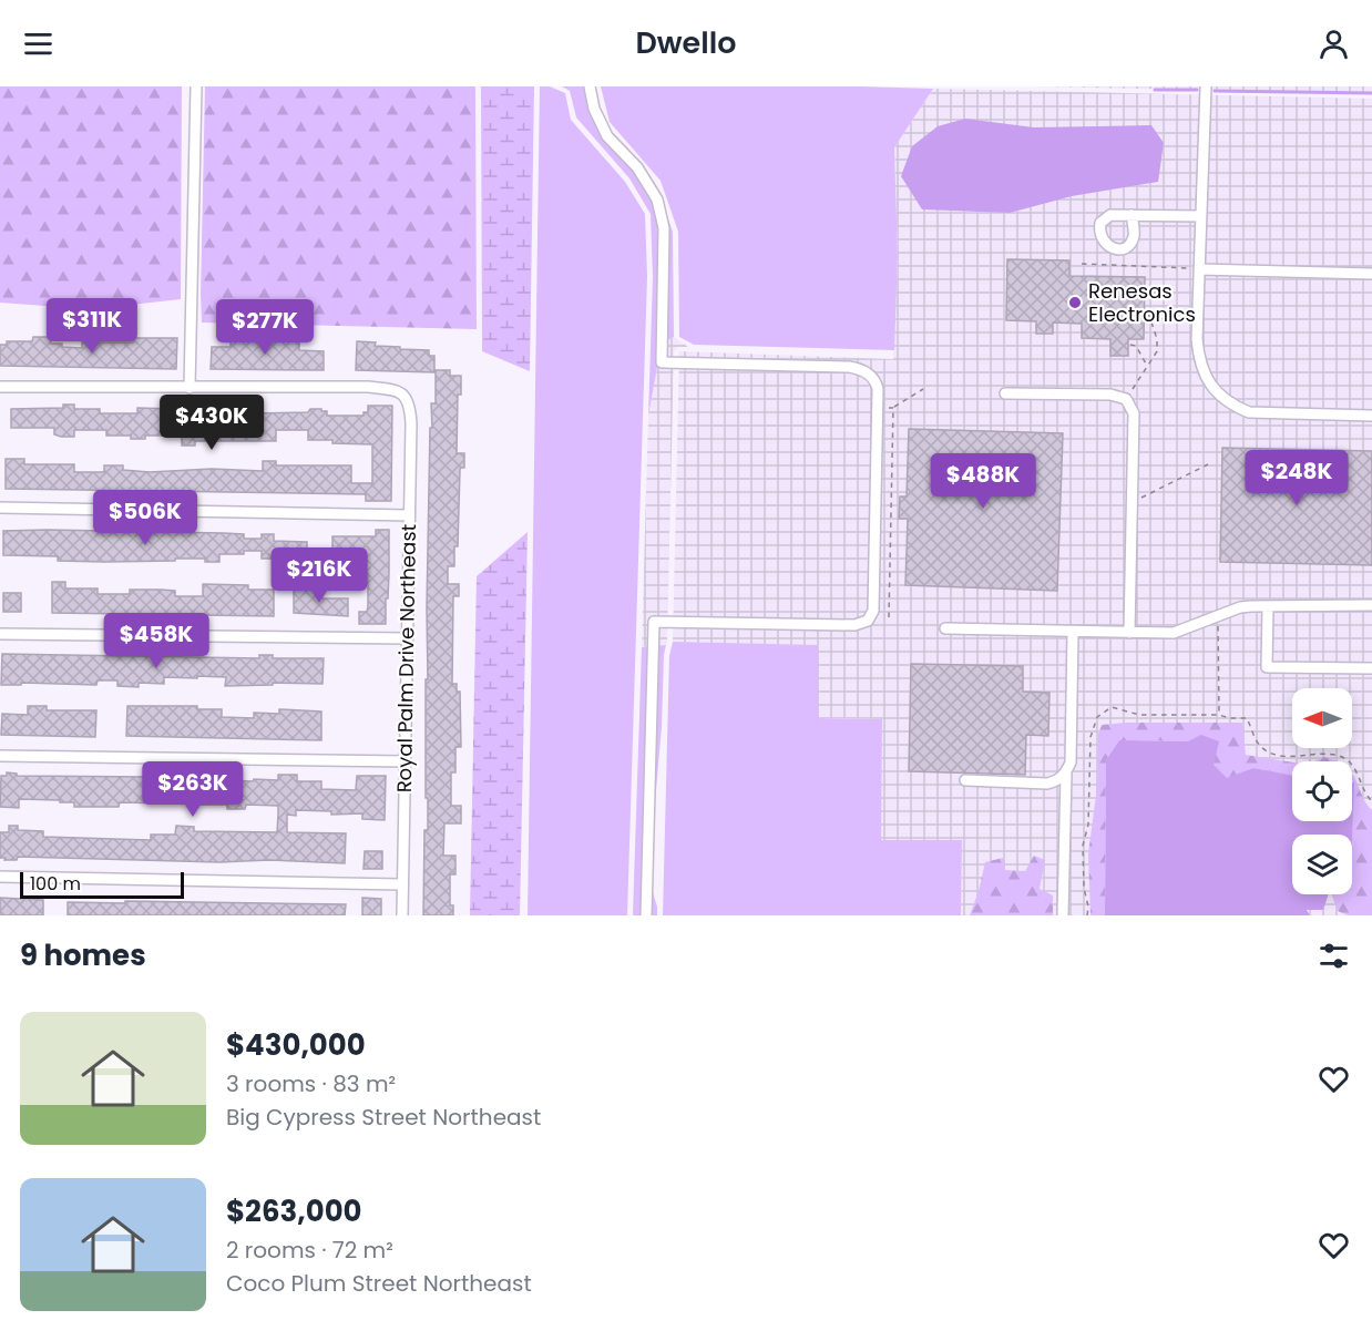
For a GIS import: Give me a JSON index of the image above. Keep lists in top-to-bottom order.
{
  "streets": {
    "street": ["Royal Palm Drive Northeast"]
  },
  "places": ["Renesas Electronics"],
  "scale_bar": "100 m",
  "north": "left",
  "page": {
    "header": "Dwello",
    "price": [
      "$311K",
      "$277K",
      "$430K",
      "$248K",
      "$488K",
      "$506K",
      "$216K",
      "$458K",
      "$263K"
    ],
    "scale": "100 m",
    "heading": "9 homes",
    "list": [
      {
        "name": "$430,000",
        "note": "3 rooms · 83 m² · Big Cypress Street Northeast"
      },
      {
        "name": "$263,000",
        "note": "2 rooms · 72 m² · Coco Plum Street Northeast"
      }
    ]
  }
}
